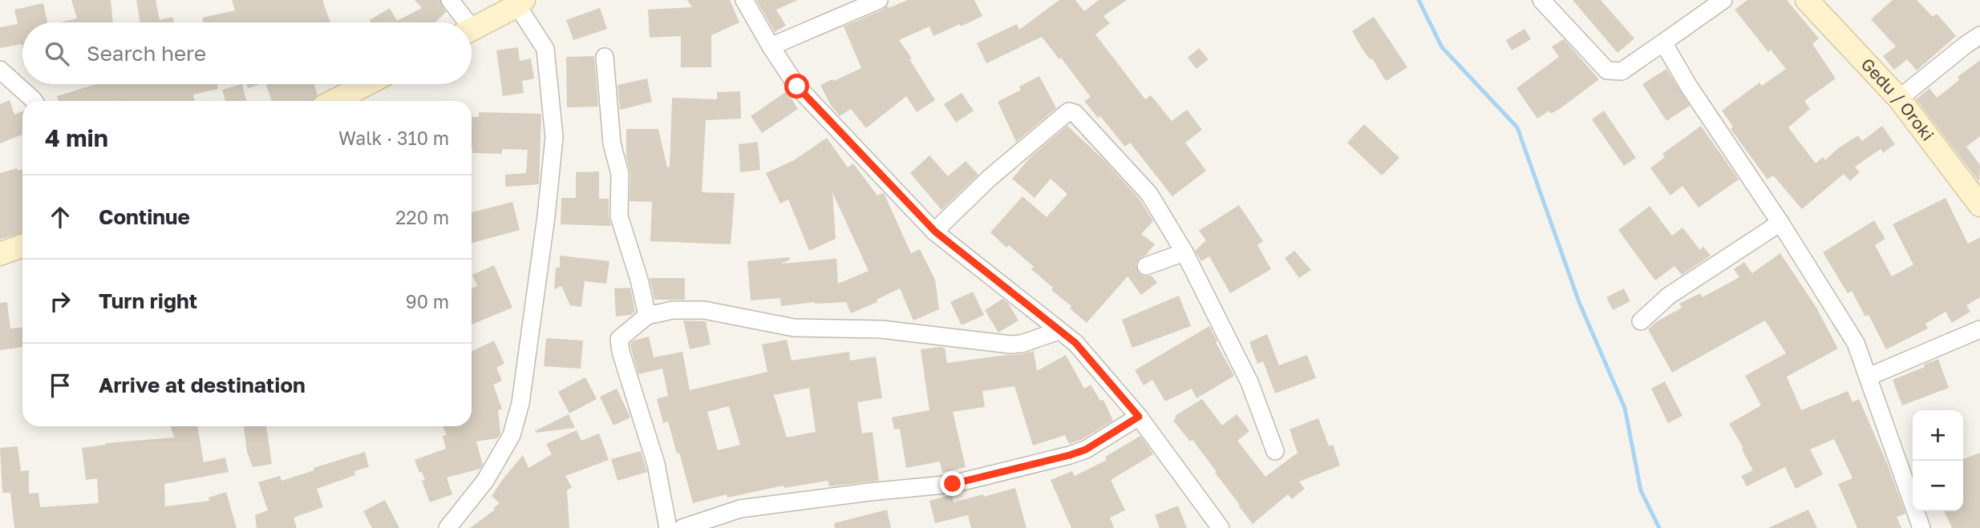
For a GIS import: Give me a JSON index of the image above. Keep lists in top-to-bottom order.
{
  "streets": {
    "street": ["Gedu / Oroki"]
  },
  "page": {
    "search": "Search here",
    "heading": ["4 min", "Walk · 310 m"],
    "list": [
      ["Continue", "220 m"],
      ["Turn right", "90 m"],
      "Arrive at destination"
    ],
    "map_buttons": ["+", "−"]
  }
}
